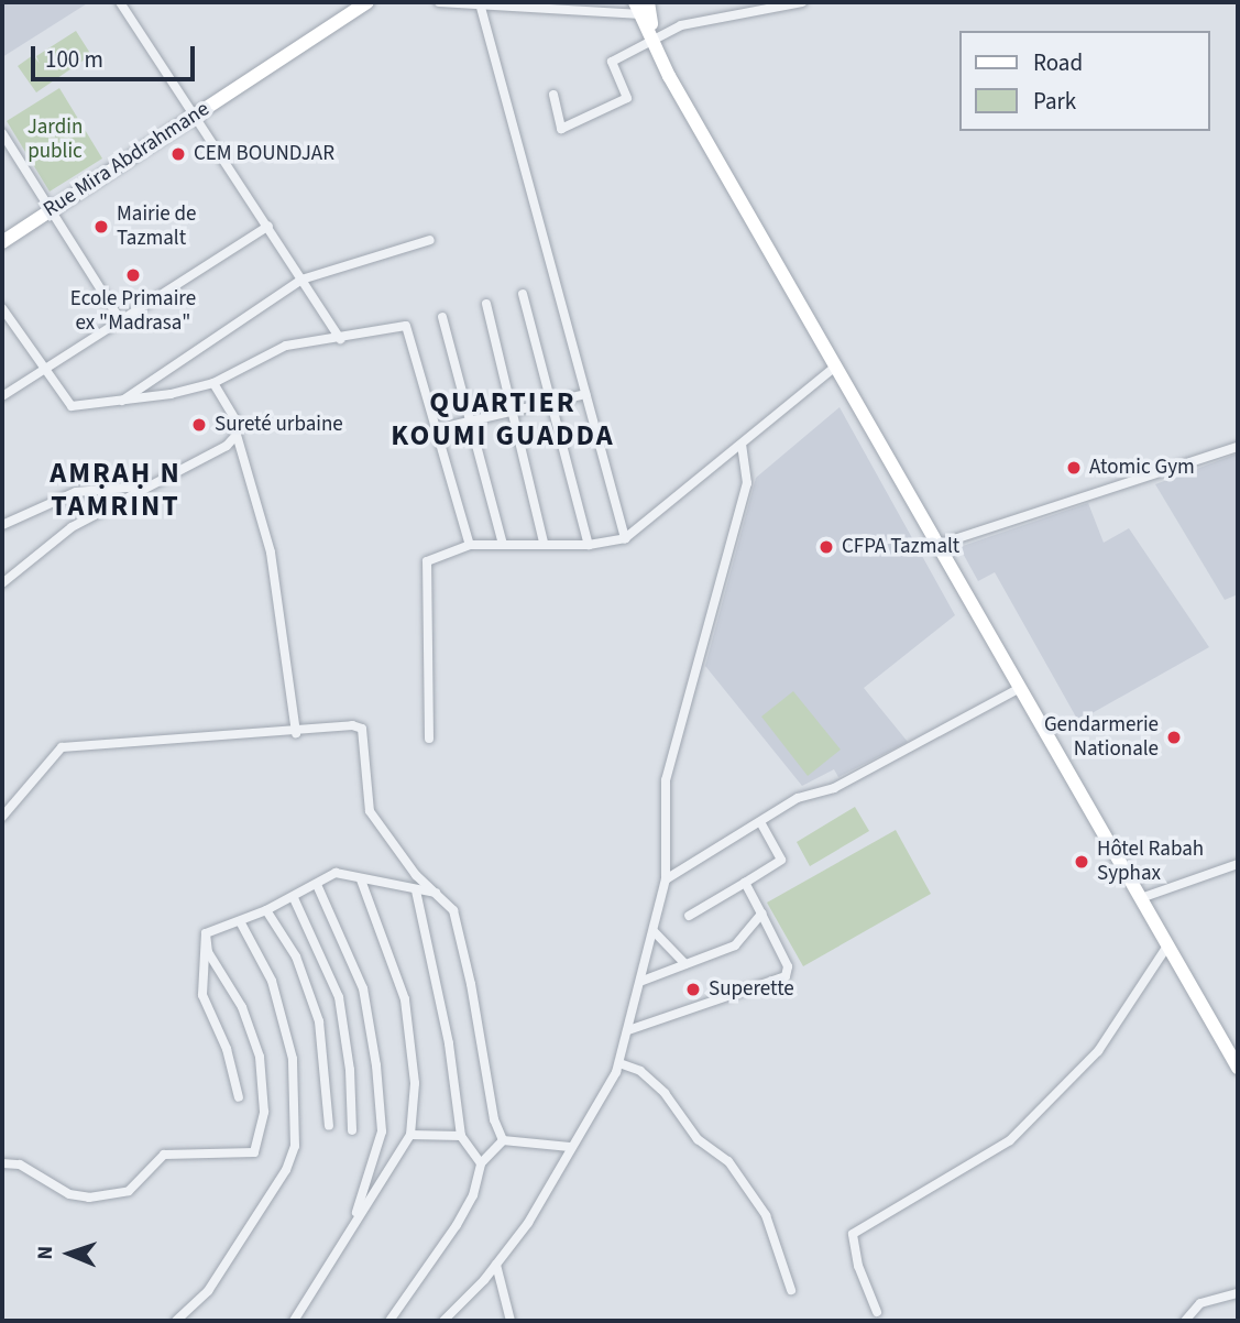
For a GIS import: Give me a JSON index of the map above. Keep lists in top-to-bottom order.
{
  "streets": {
    "main road": ["Rue Mira Abdrahmane"]
  },
  "districts": ["QUARTIER KOUMI GUADDA", "AMṚAḤ N TAMRINT"],
  "parks": ["Jardin public"],
  "places": [
    "CEM BOUNDJAR",
    "Mairie de Tazmalt",
    "Ecole Primaire ex \"Madrasa\"",
    "Sureté urbaine",
    "Atomic Gym",
    "CFPA Tazmalt",
    "Gendarmerie Nationale",
    "Hôtel Rabah Syphax",
    "Superette"
  ],
  "legend": ["Road", "Park"],
  "scale_bar": "100 m",
  "north": "left"
}
